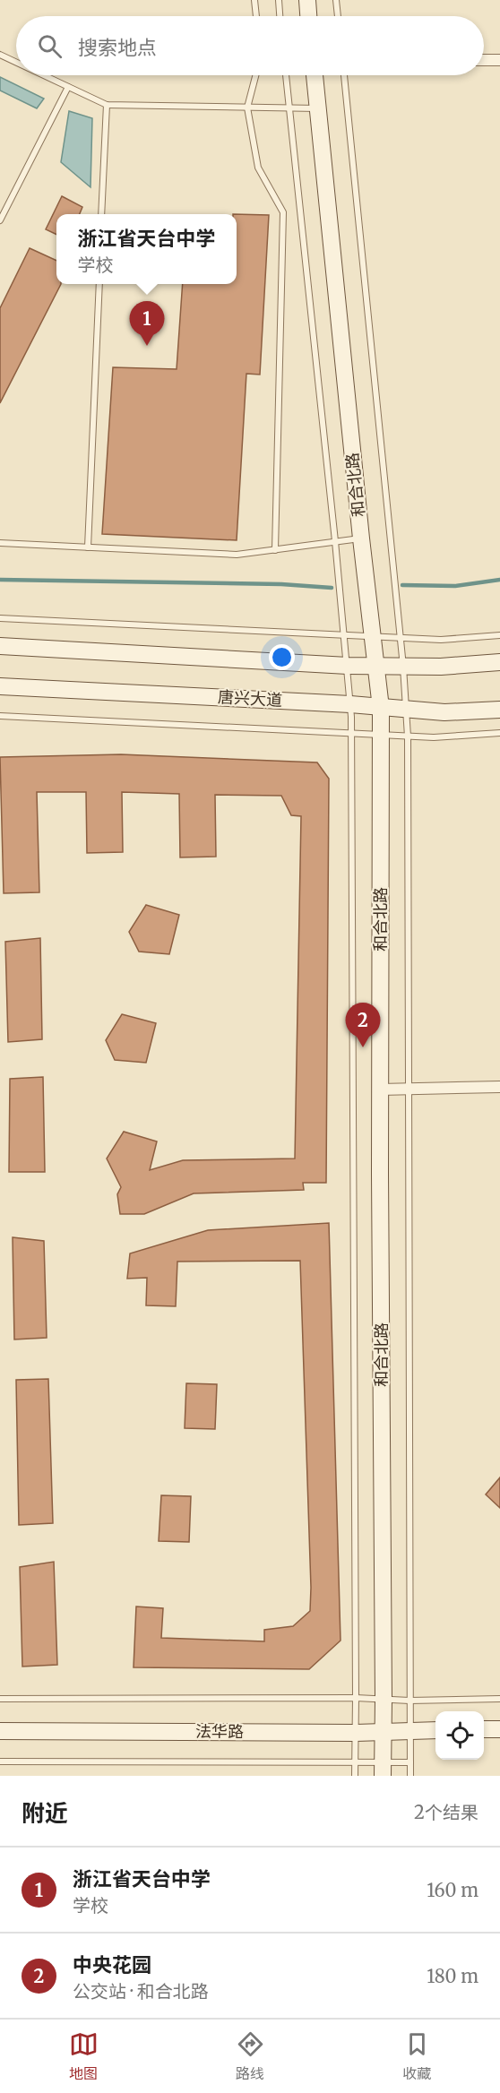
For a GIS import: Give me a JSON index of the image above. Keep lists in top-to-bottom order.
{
  "streets": {
    "main road": ["和合北路", "唐兴大道", "法华路"]
  },
  "crossings": [
    ["和合北路", "唐兴大道"],
    ["和合北路", "法华路"]
  ],
  "page": {
    "search": "搜索地点",
    "popup": ["浙江省天台中学", "学校"],
    "pins": ["1", "2"],
    "heading": ["附近", "2个结果"],
    "list": [
      {
        "mark": "1",
        "name": "浙江省天台中学",
        "note": "学校",
        "value": "160 m"
      },
      {
        "mark": "2",
        "name": "中央花园",
        "note": "公交站 · 和合北路",
        "value": "180 m"
      }
    ],
    "nav": ["地图", "路线", "收藏"]
  }
}
